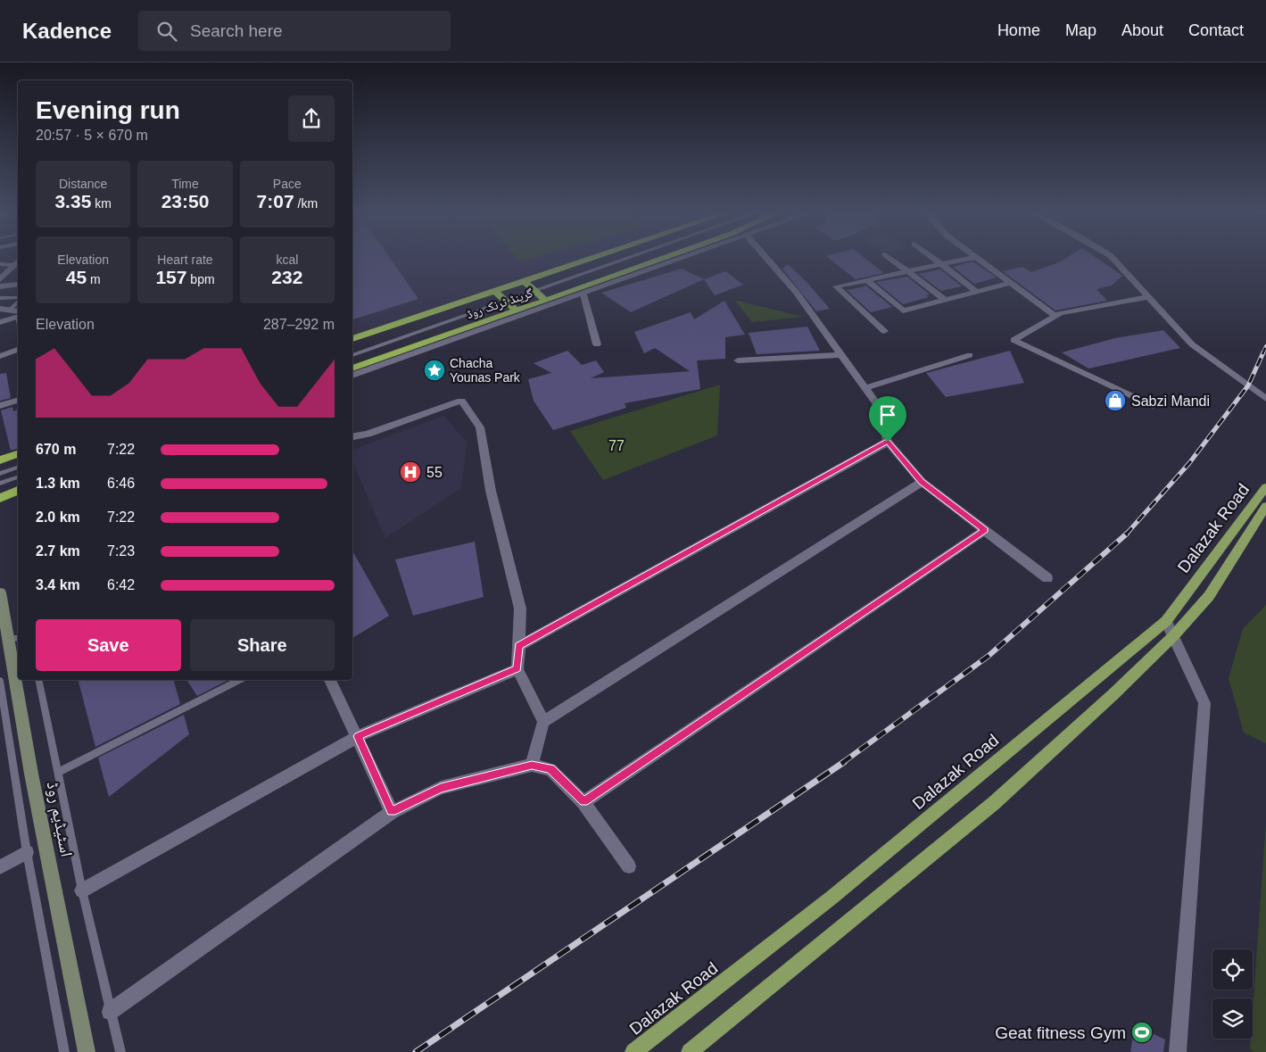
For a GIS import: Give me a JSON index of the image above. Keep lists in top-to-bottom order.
{
  "streets": {
    "highway": ["گرینڈ ٹرنک روڈ"],
    "main road": ["Dalazak Road", "اسٹیڈیم روڈ"]
  },
  "parks": ["77"],
  "places": {
    "place": ["Chacha Younas Park"],
    "shop": ["Sabzi Mandi"],
    "hospital": ["55"],
    "sports": ["Geat fitness Gym"]
  },
  "page": {
    "header": "Kadence",
    "search": "Search here",
    "nav": [
      "Home",
      "Map",
      "About",
      "Contact"
    ],
    "heading": ["Evening run", "20:57 · 5 × 670 m"],
    "stats": [
      ["Distance", "3.35 km"],
      ["Time", "23:50"],
      ["Pace", "7:07 /km"],
      ["Elevation", "45 m"],
      ["Heart rate", "157 bpm"],
      ["kcal", "232"]
    ],
    "chart": ["Elevation", "287–292 m"],
    "list": [
      {
        "name": "670 m",
        "note": "7:22"
      },
      {
        "name": "1.3 km",
        "note": "6:46"
      },
      {
        "name": "2.0 km",
        "note": "7:22"
      },
      {
        "name": "2.7 km",
        "note": "7:23"
      },
      {
        "name": "3.4 km",
        "note": "6:42"
      }
    ],
    "buttons": ["Save", "Share"]
  }
}
